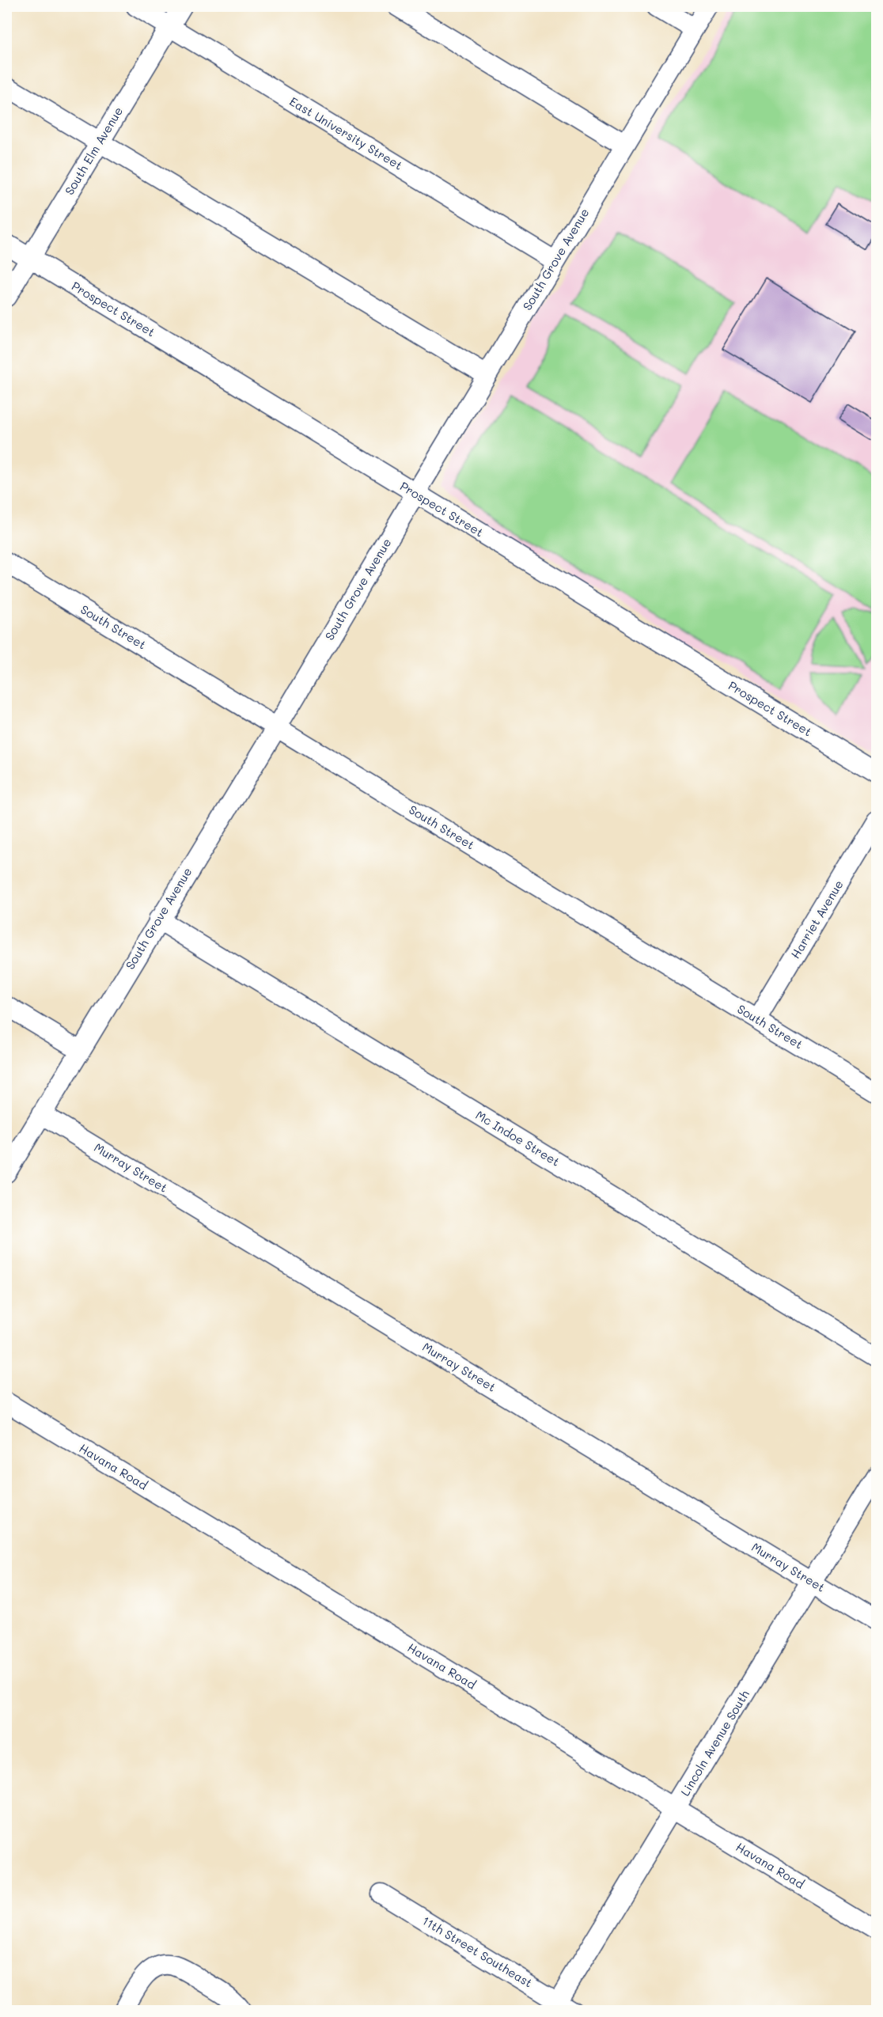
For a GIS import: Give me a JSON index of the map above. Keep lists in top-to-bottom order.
{
  "streets": {
    "street": [
      "East University Street",
      "South Elm Avenue",
      "South Grove Avenue",
      "Prospect Street",
      "South Street",
      "Harriet Avenue",
      "Mc Indoe Street",
      "Murray Street",
      "Havana Road",
      "Lincoln Avenue South",
      "11th Street Southeast"
    ]
  },
  "crossings": [
    ["East University Street", "South Elm Avenue"],
    ["East University Street", "South Grove Avenue"],
    ["South Elm Avenue", "Prospect Street"],
    ["South Grove Avenue", "Prospect Street"],
    ["South Grove Avenue", "South Street"],
    ["South Grove Avenue", "Mc Indoe Street"],
    ["South Grove Avenue", "Murray Street"],
    ["South Street", "Harriet Avenue"],
    ["Murray Street", "Lincoln Avenue South"],
    ["Havana Road", "Lincoln Avenue South"],
    ["Lincoln Avenue South", "11th Street Southeast"]
  ]
}
